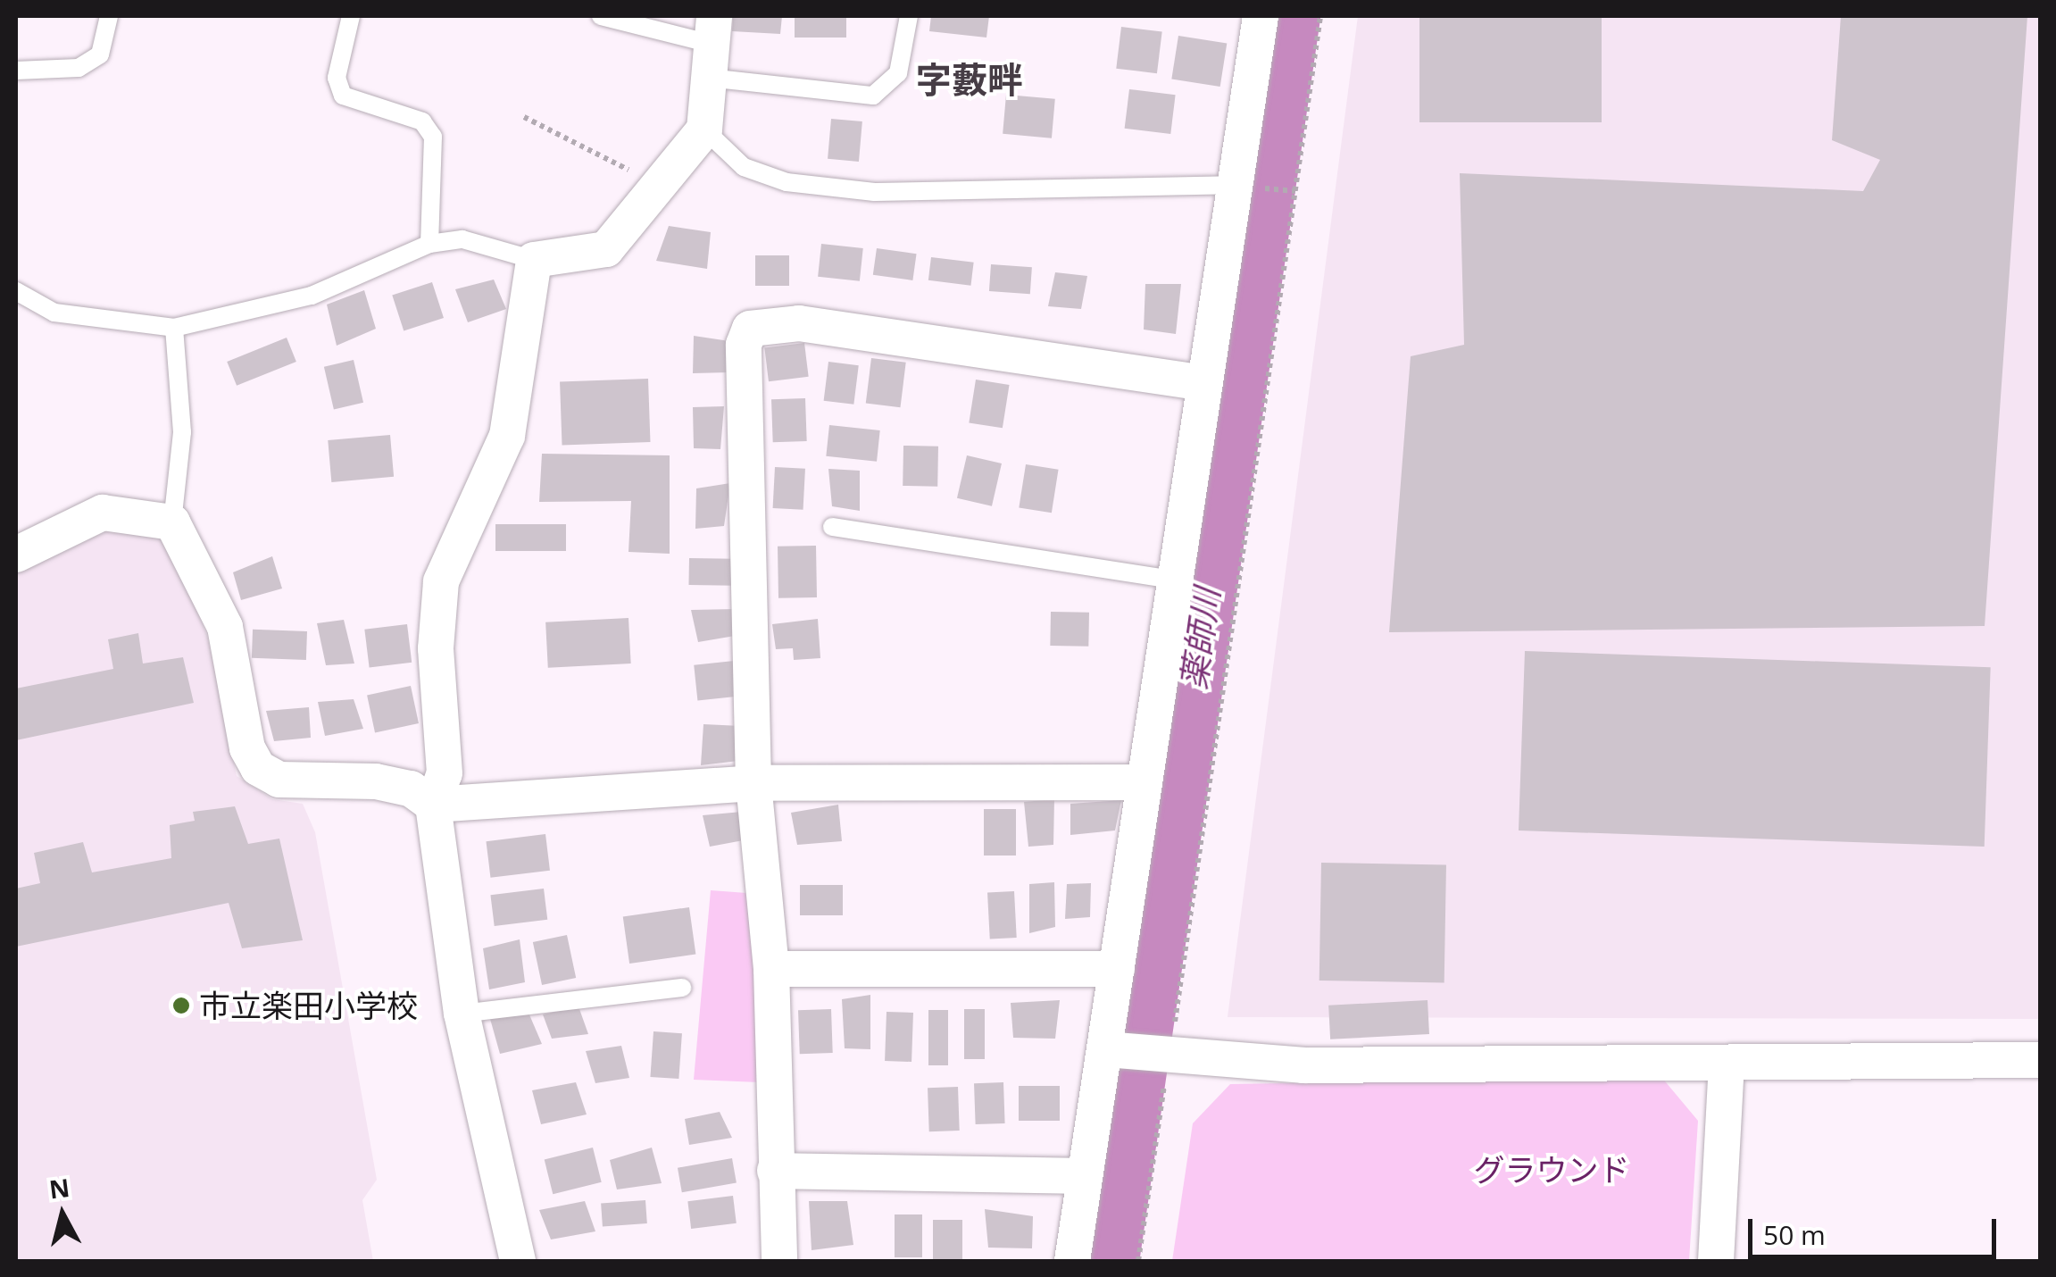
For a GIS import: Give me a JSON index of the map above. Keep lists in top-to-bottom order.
{
  "districts": ["字藪畔"],
  "water": ["薬師川"],
  "parks": ["グラウンド"],
  "places": ["市立楽田小学校"],
  "scale_bar": "50 m",
  "north": "top"
}
